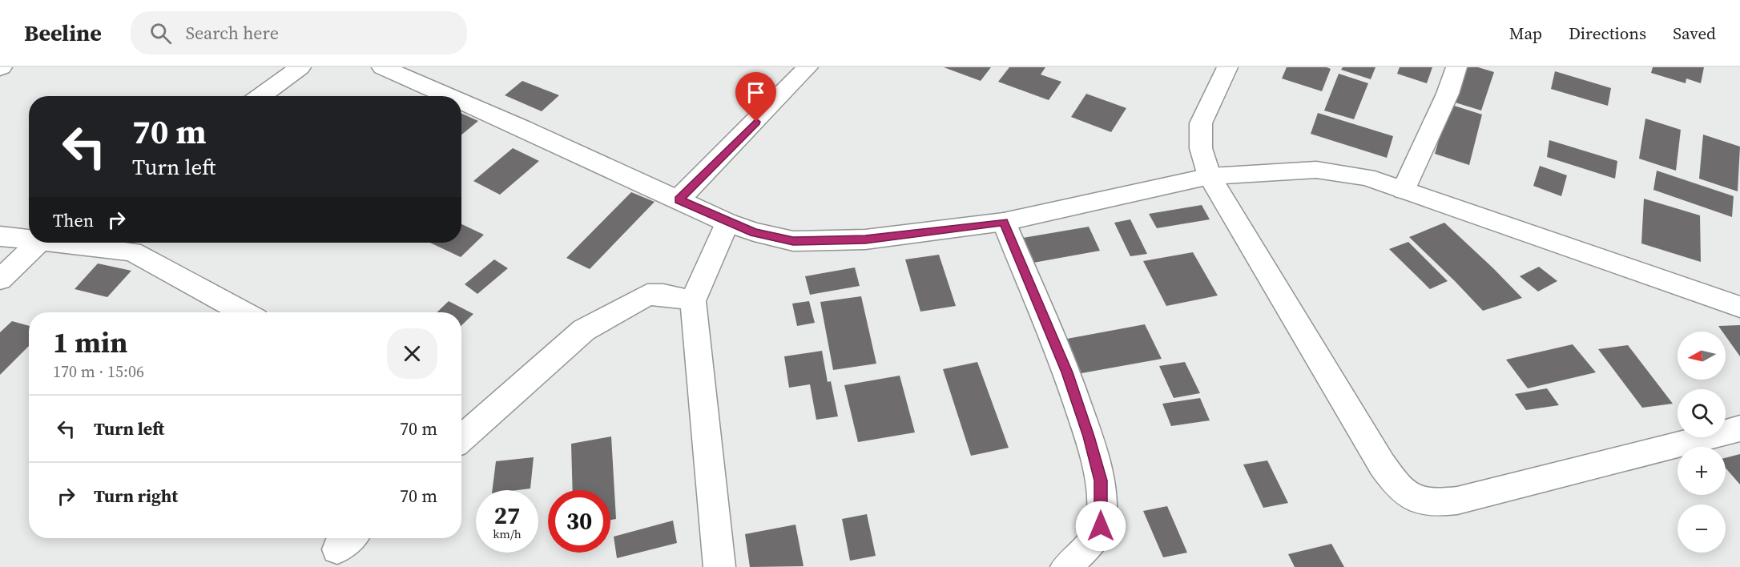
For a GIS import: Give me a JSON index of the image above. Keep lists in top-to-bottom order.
{
  "north": "left",
  "page": {
    "header": "Beeline",
    "search": "Search here",
    "nav": ["Map", "Directions", "Saved"],
    "turn": ["70 m", "Turn left"],
    "then": "Then",
    "heading": ["1 min", "170 m · 15:06"],
    "map_buttons": ["+", "−"],
    "list": [
      {
        "name": "Turn left",
        "value": "70 m"
      },
      {
        "name": "Turn right",
        "value": "70 m"
      }
    ],
    "speed": "27 km/h",
    "limit": "30"
  }
}
